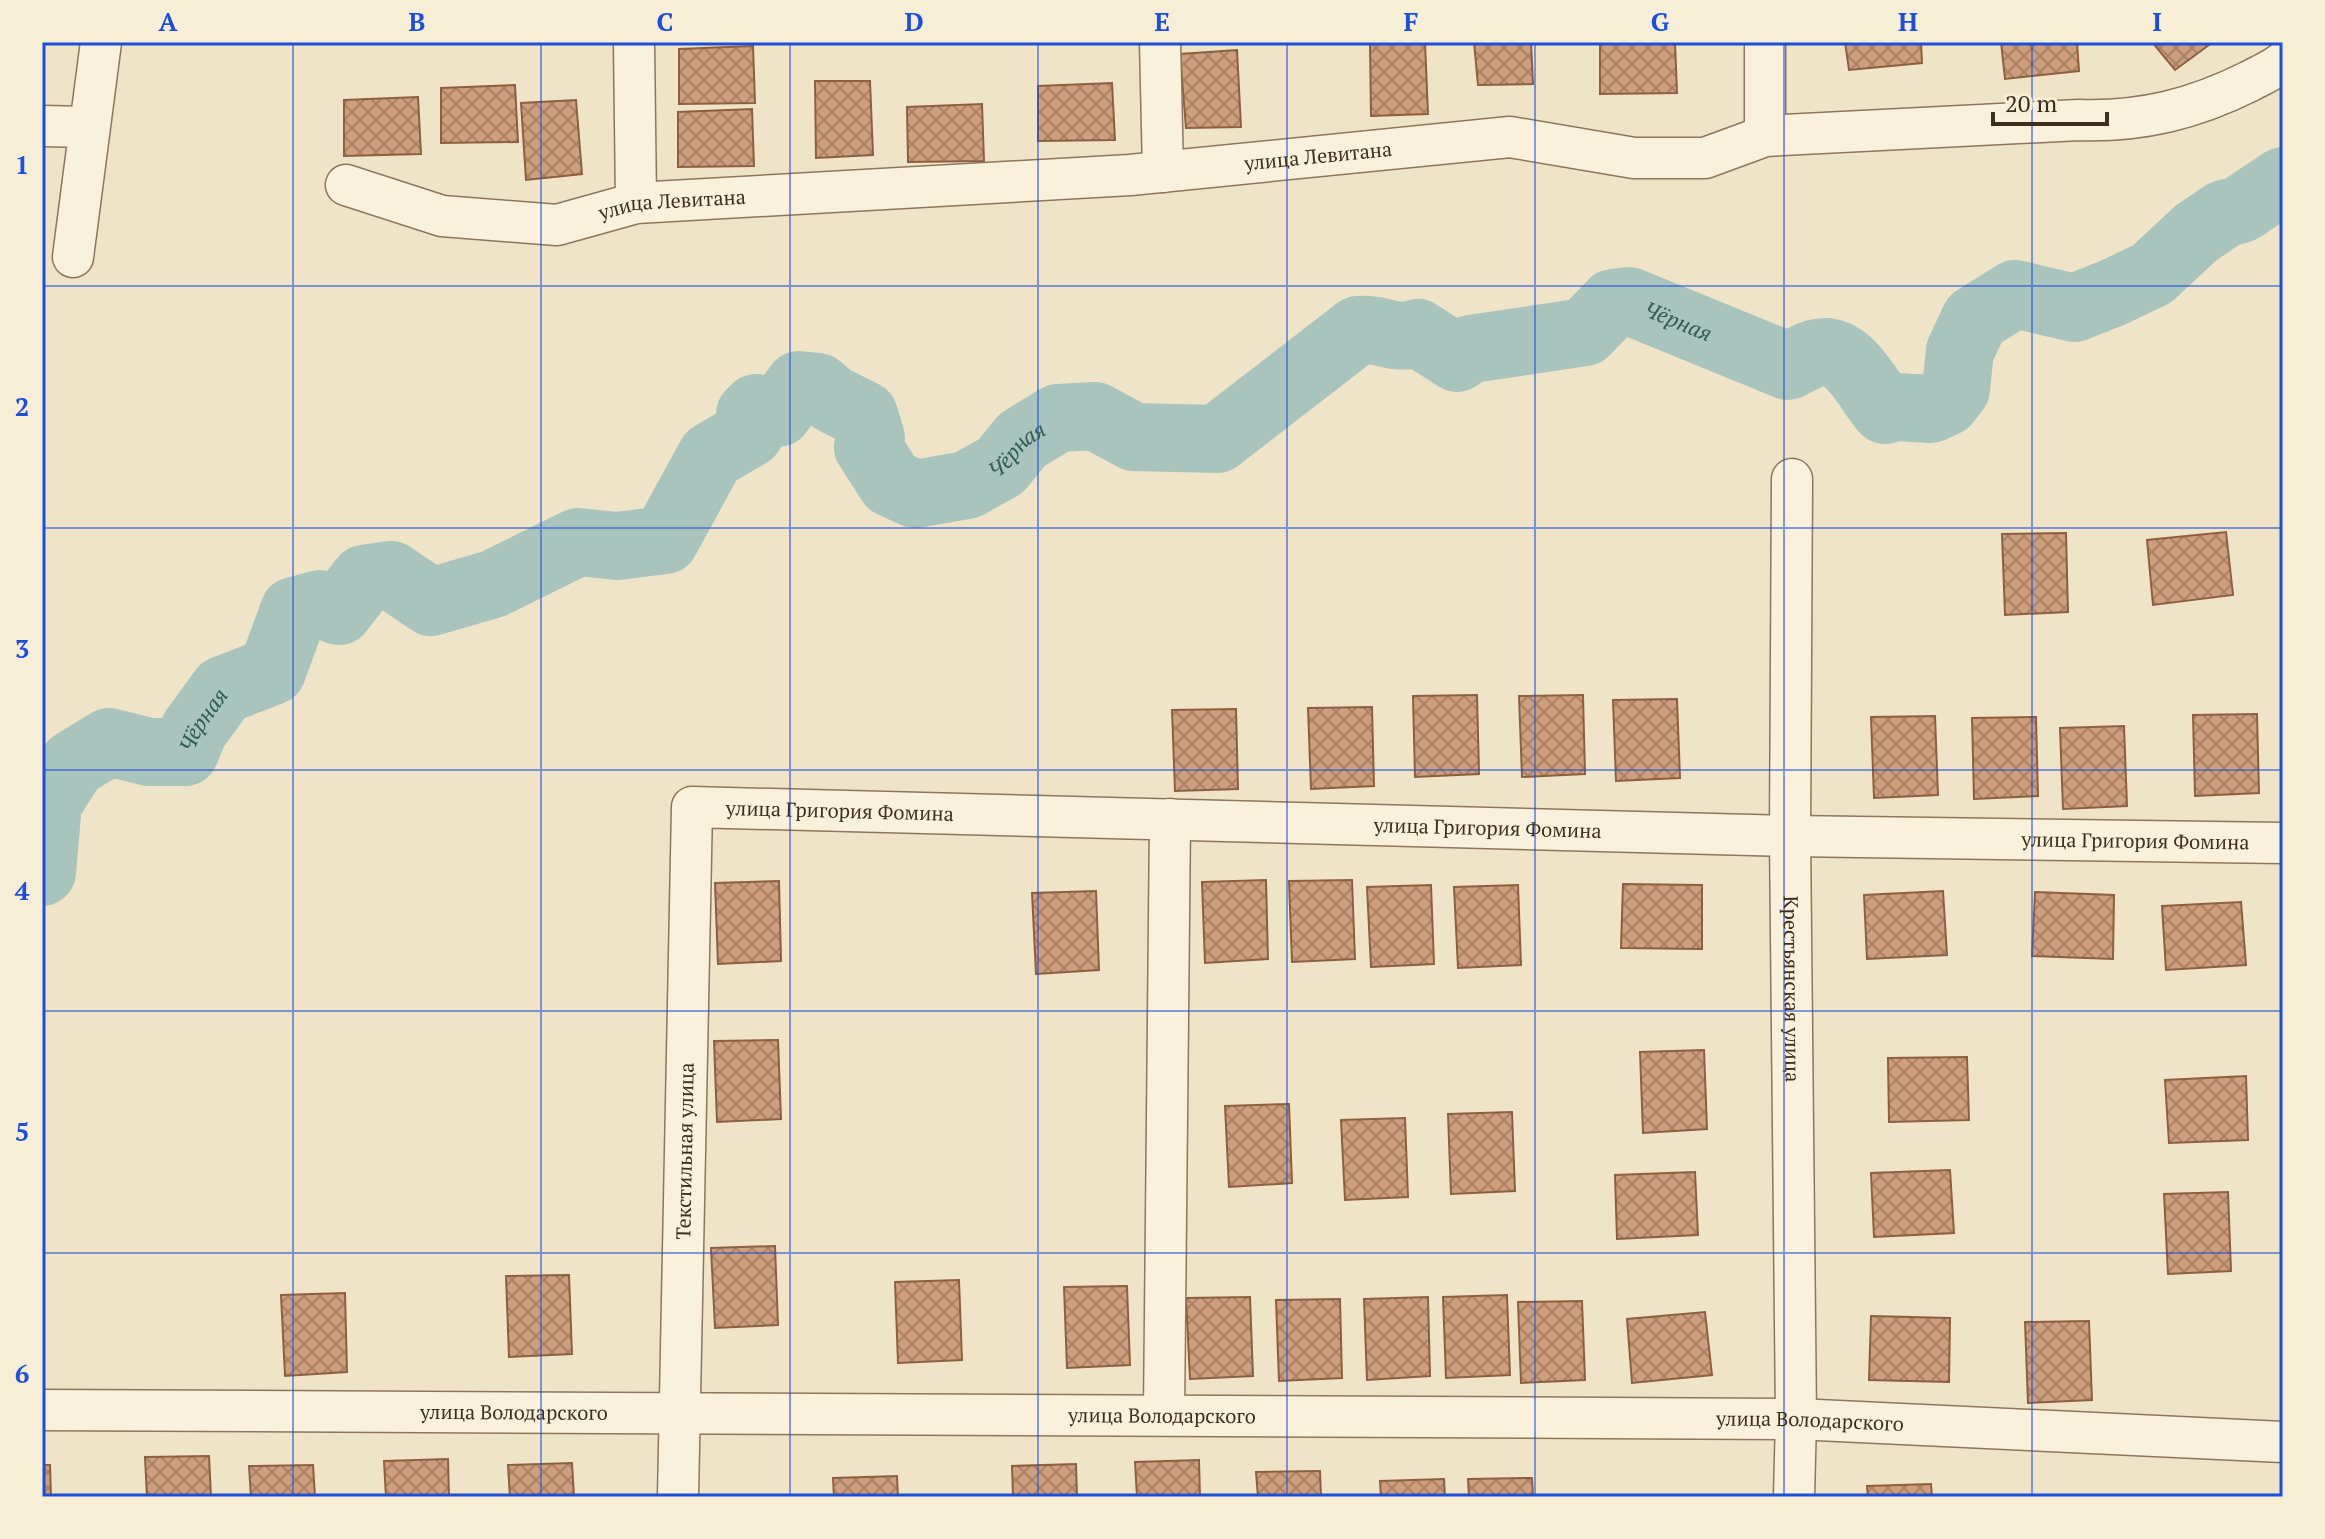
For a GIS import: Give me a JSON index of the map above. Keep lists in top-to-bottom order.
{
  "streets": {
    "street": [
      "улица Левитана",
      "улица Григория Фомина",
      "Крестьянская улица",
      "Текстильная улица",
      "улица Володарского"
    ]
  },
  "crossings": [
    ["улица Григория Фомина", "Крестьянская улица"],
    ["улица Григория Фомина", "Текстильная улица"],
    ["Крестьянская улица", "улица Володарского"],
    ["Текстильная улица", "улица Володарского"]
  ],
  "water": ["Чёрная"],
  "scale_bar": "20 m",
  "grid": {
    "columns": [
      "A",
      "B",
      "C",
      "D",
      "E",
      "F",
      "G",
      "H",
      "I"
    ],
    "rows": [
      "1",
      "2",
      "3",
      "4",
      "5",
      "6"
    ]
  }
}
